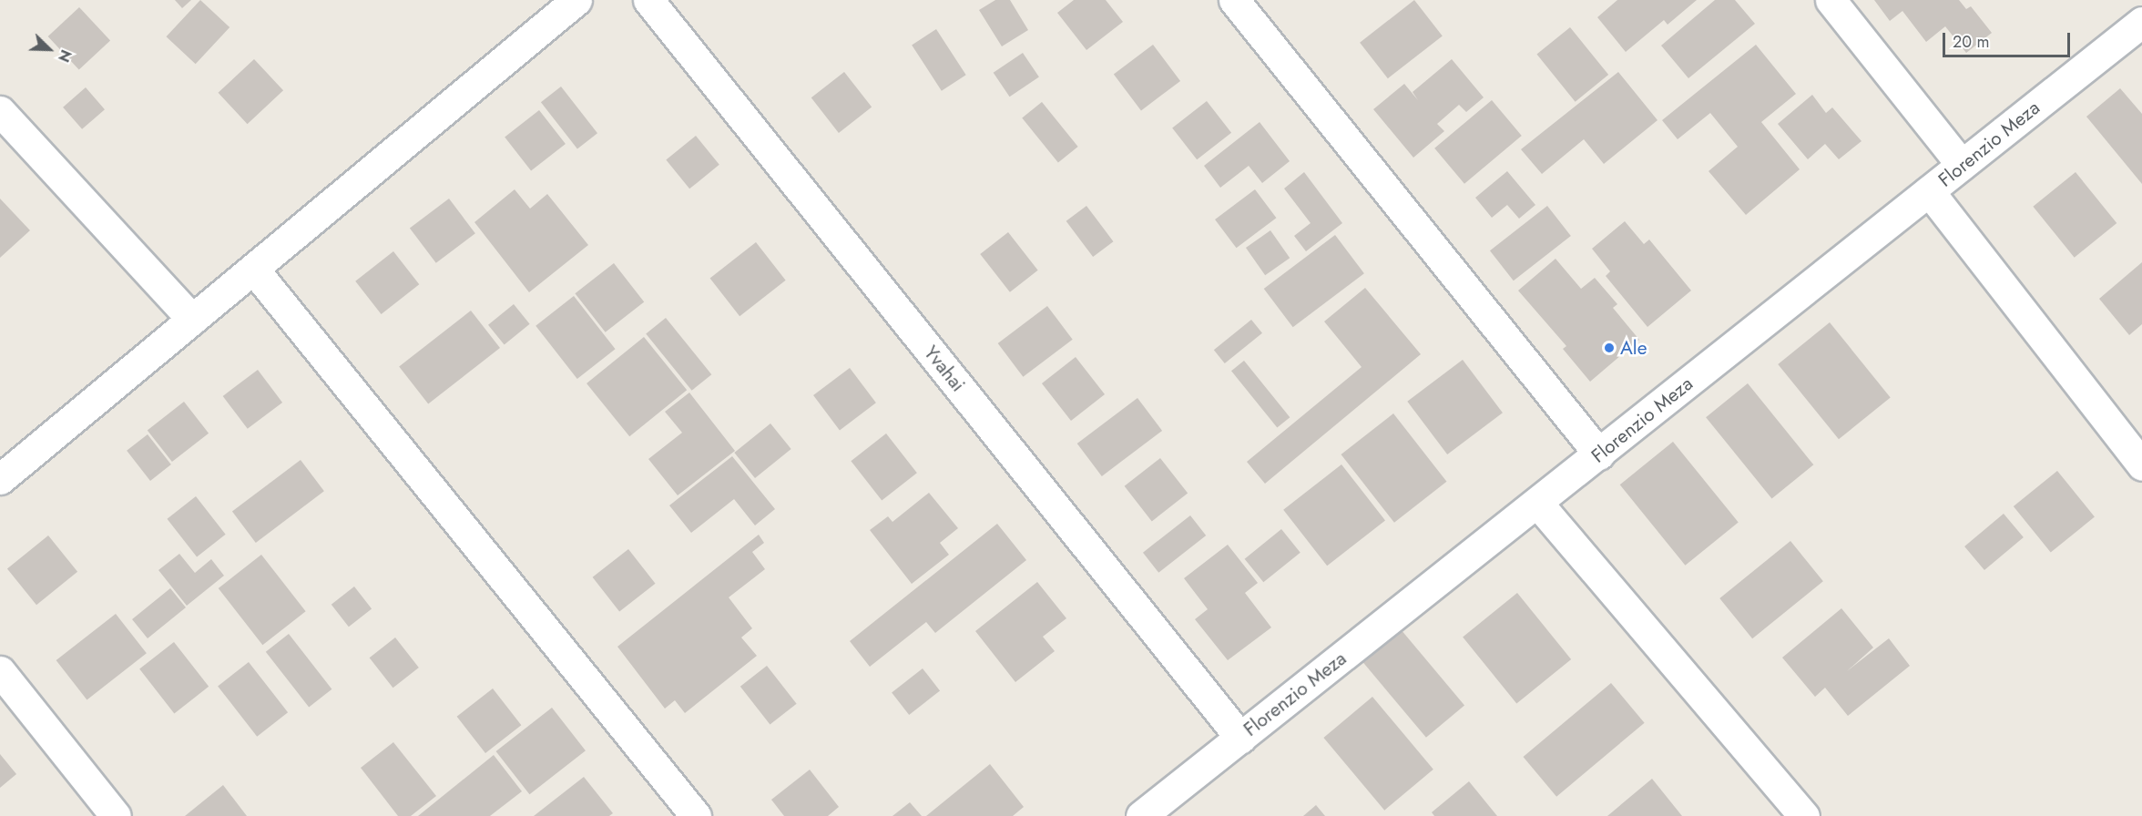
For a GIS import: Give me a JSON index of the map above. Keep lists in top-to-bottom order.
{
  "streets": {
    "street": ["Florenzio Meza", "Yvahai"]
  },
  "crossings": [
    ["Florenzio Meza", "Yvahai"]
  ],
  "places": ["Ale"],
  "scale_bar": "20 m",
  "north": "bottom right"
}
